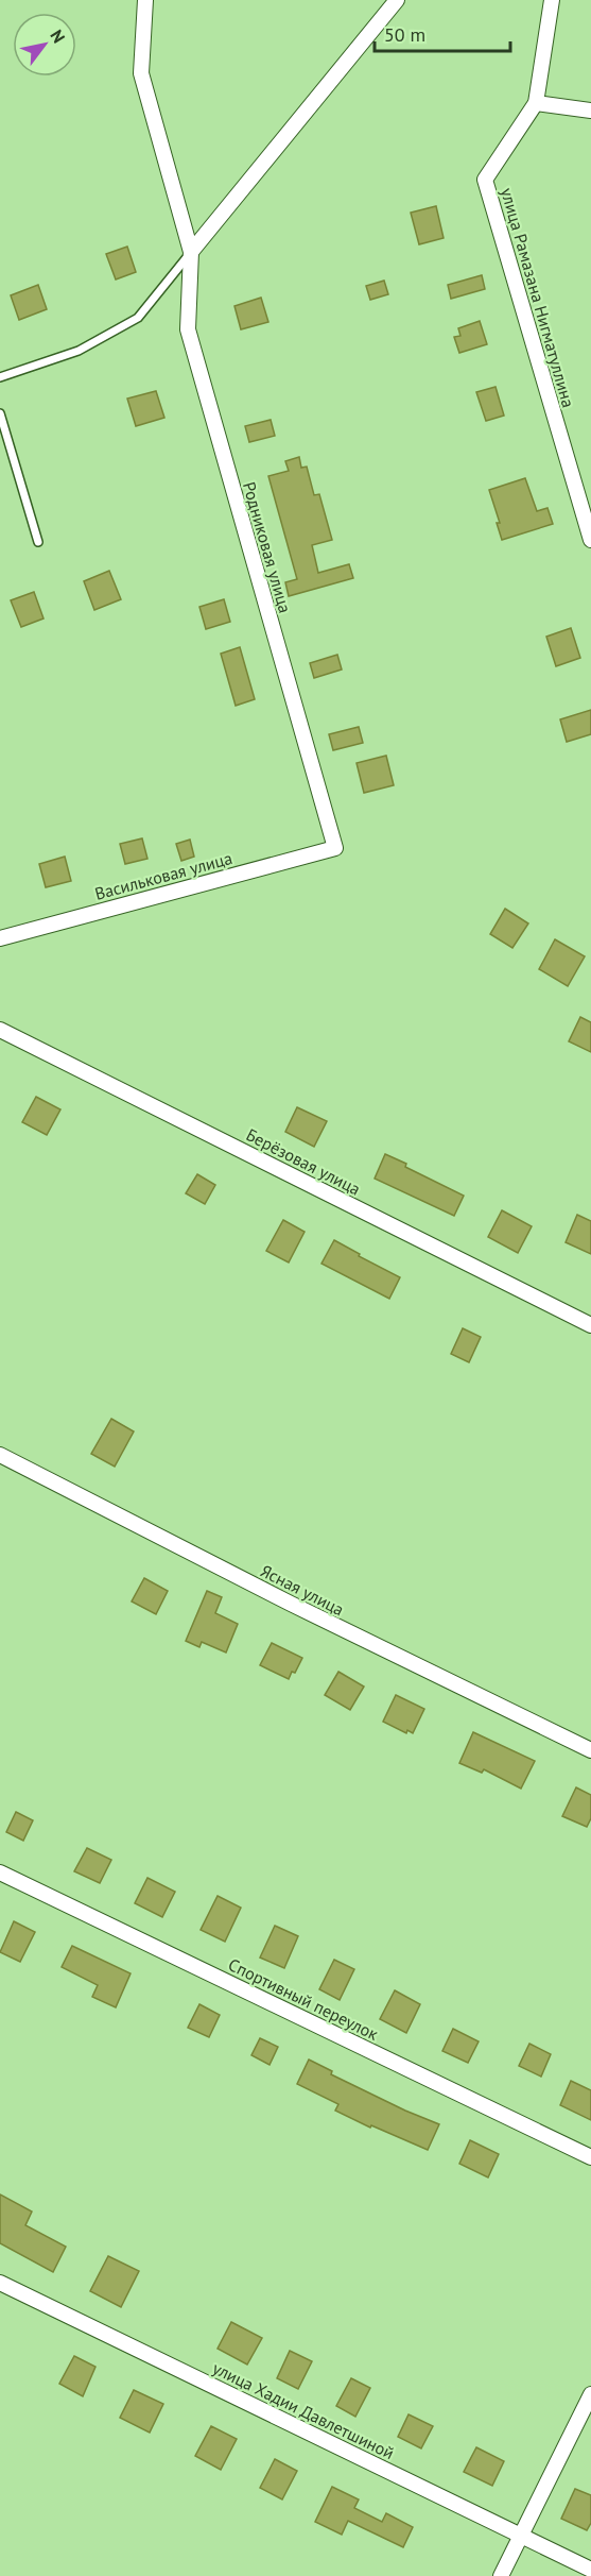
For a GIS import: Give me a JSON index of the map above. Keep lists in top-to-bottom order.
{
  "streets": {
    "street": [
      "улица Рамазана Нигматуллина",
      "Родниковая улица",
      "Васильковая улица",
      "Берёзовая улица",
      "Ясная улица",
      "Спортивный переулок",
      "улица Хадии Давлетшиной"
    ]
  },
  "crossings": [
    ["Родниковая улица", "Васильковая улица"]
  ],
  "scale_bar": "50 m",
  "north": "top right"
}
